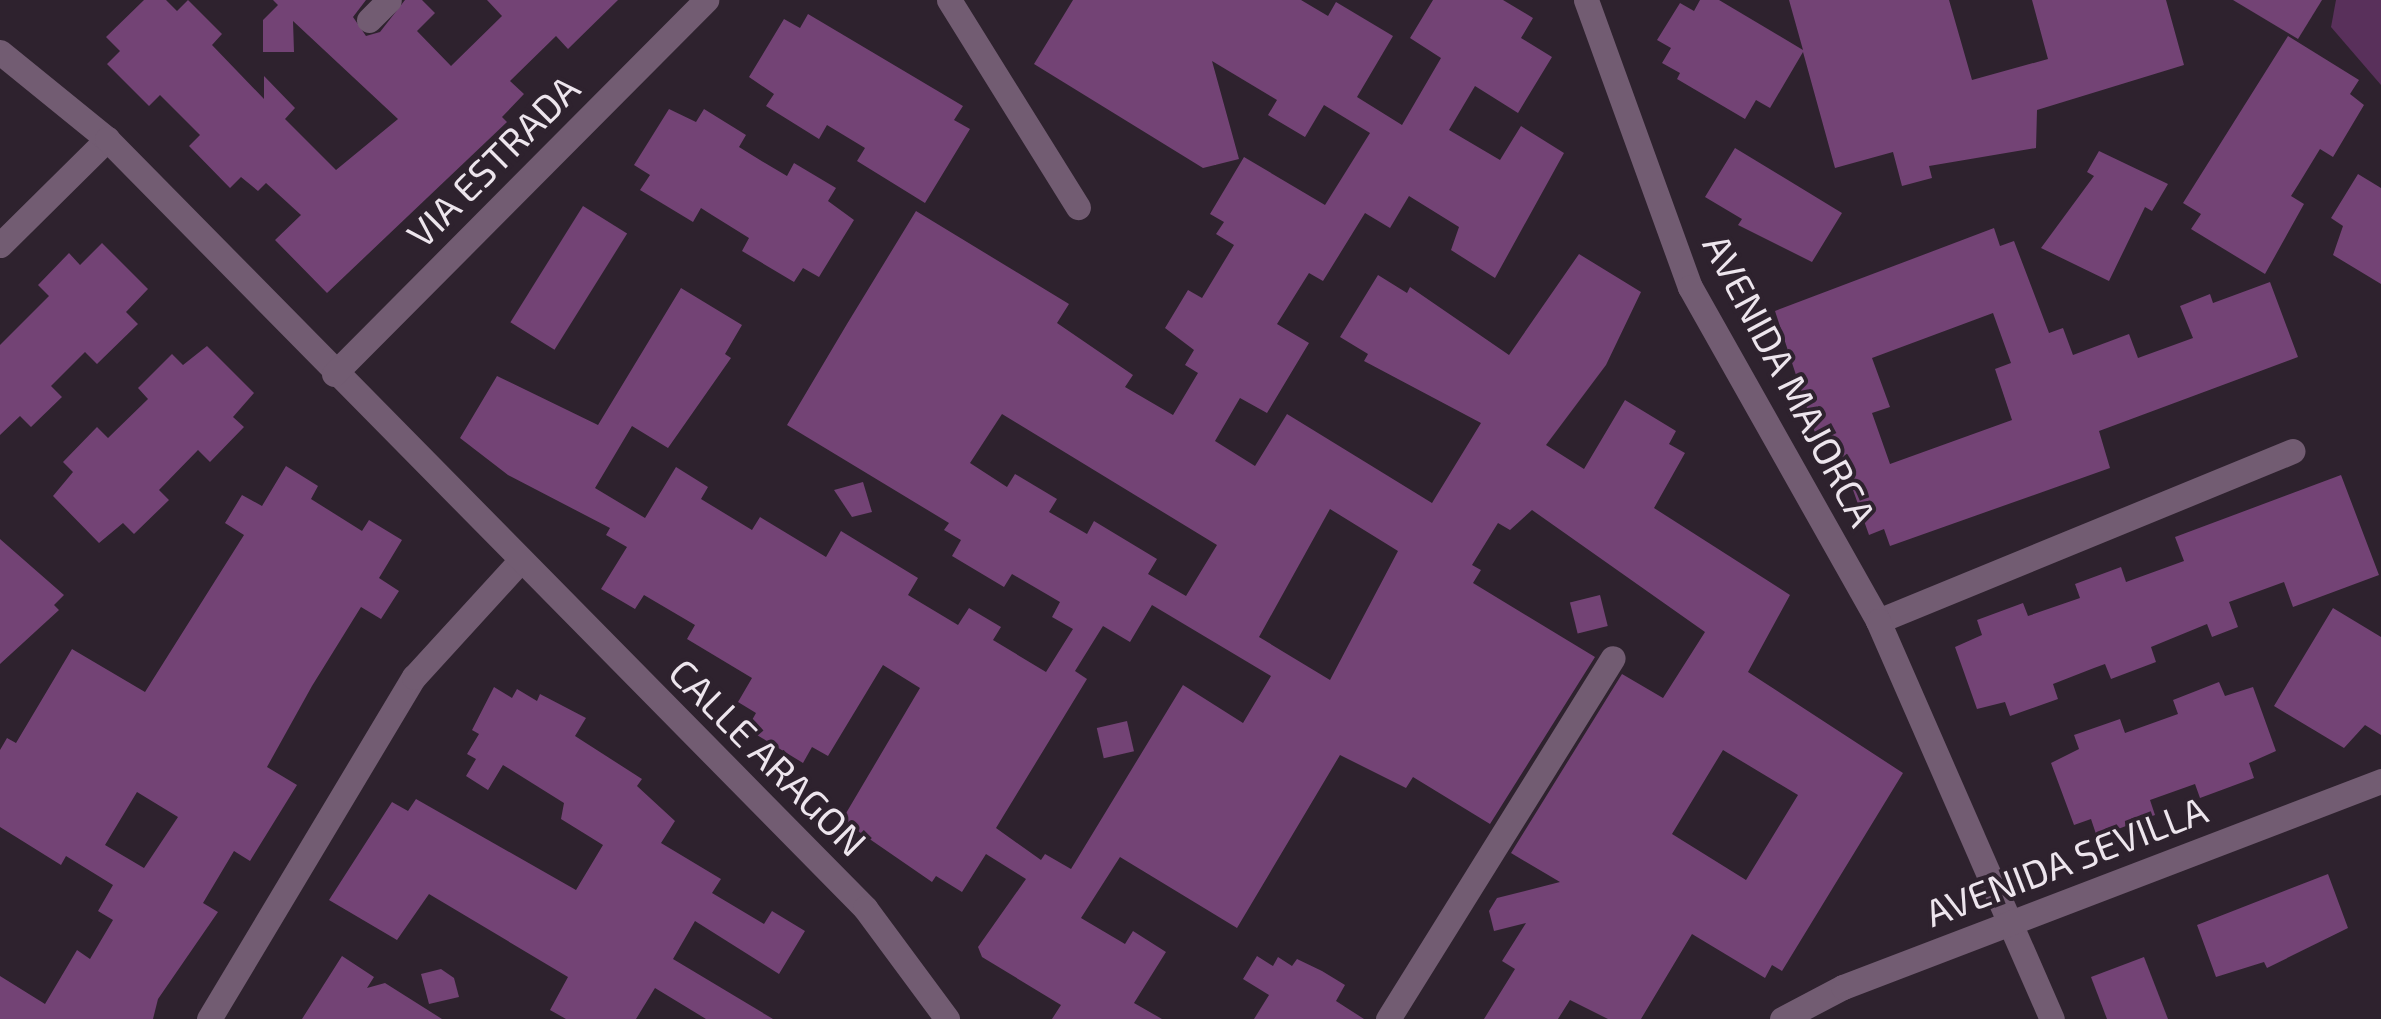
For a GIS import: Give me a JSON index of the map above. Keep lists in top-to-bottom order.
{
  "streets": {
    "street": [
      "VIA ESTRADA",
      "AVENIDA MAJORCA",
      "CALLE ARAGON",
      "AVENIDA SEVILLA"
    ]
  },
  "crossings": [
    ["VIA ESTRADA", "CALLE ARAGON"],
    ["AVENIDA MAJORCA", "AVENIDA SEVILLA"]
  ]
}
